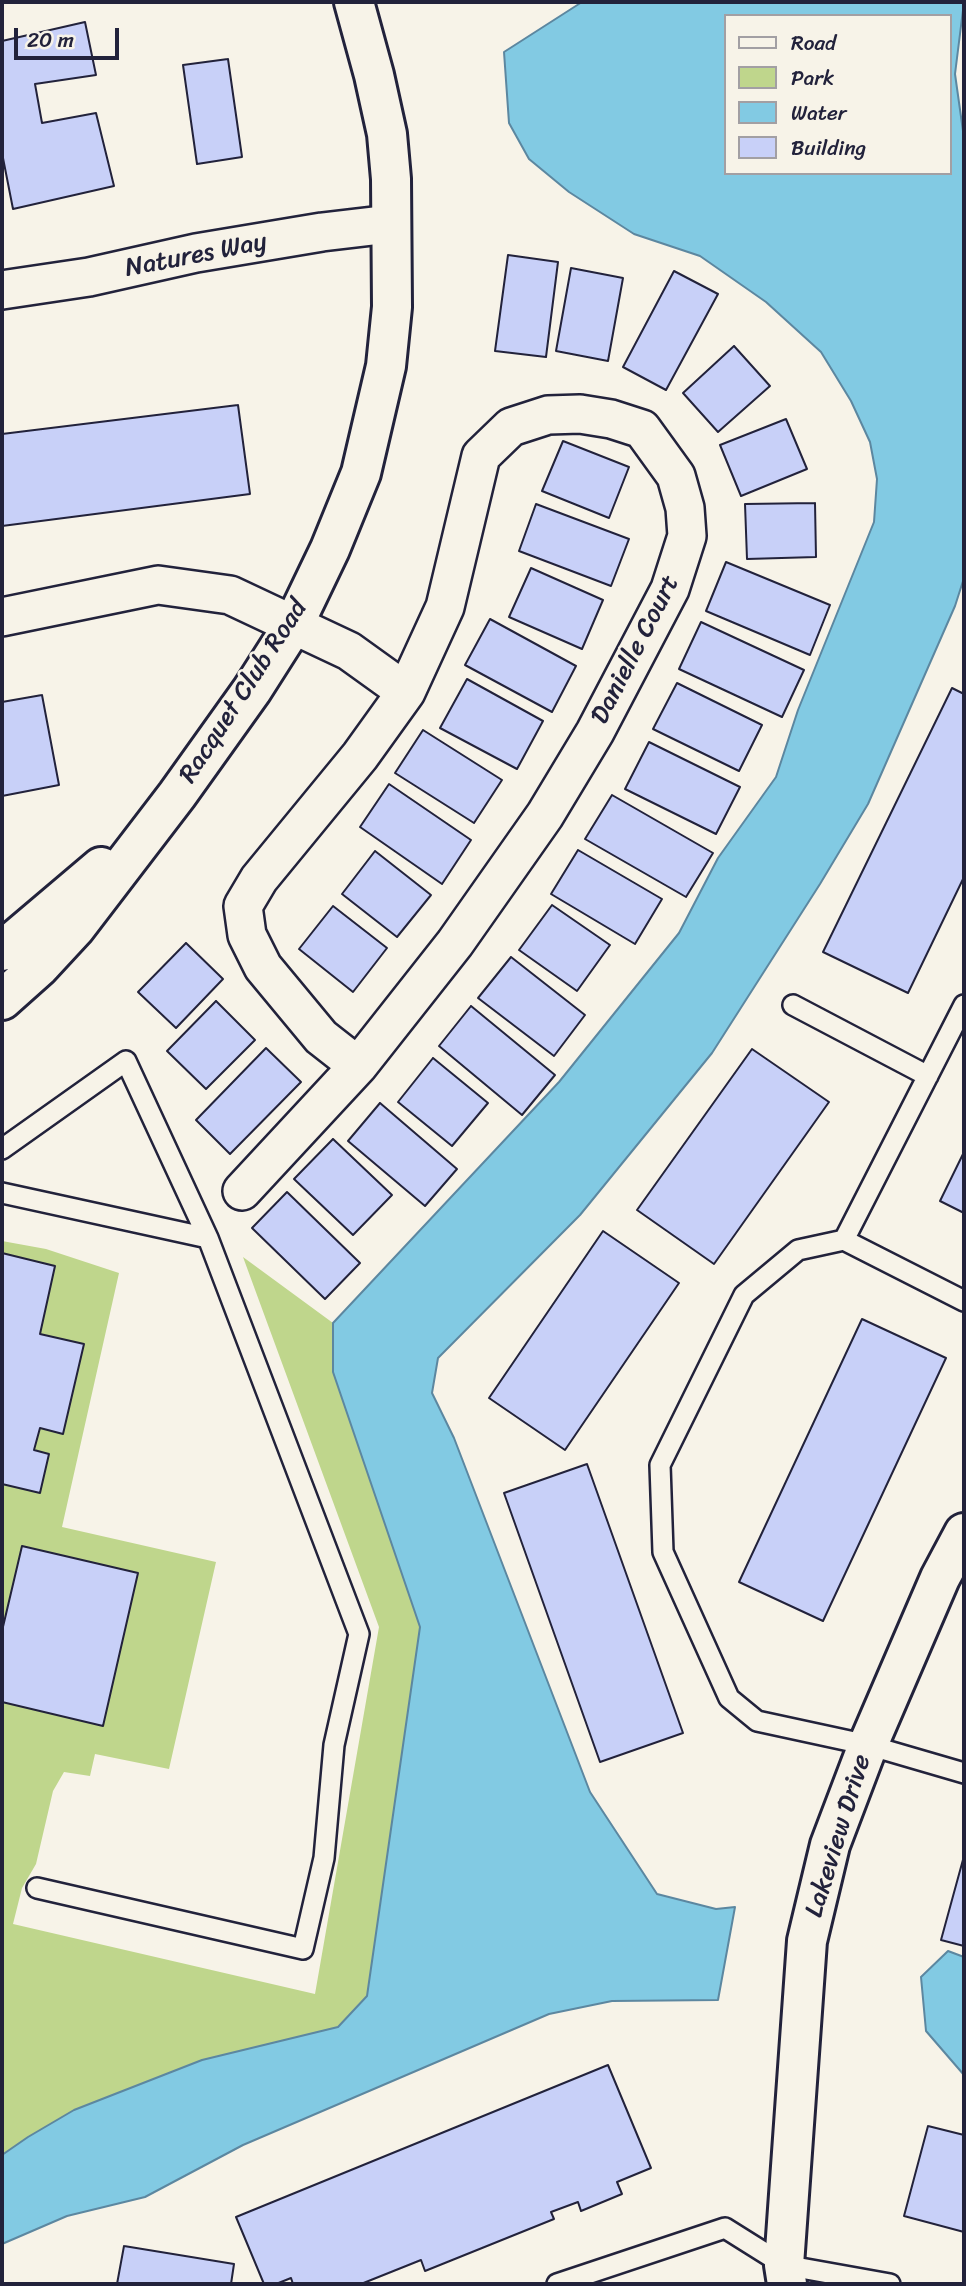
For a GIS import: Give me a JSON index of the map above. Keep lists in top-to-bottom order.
{
  "streets": {
    "street": [
      "Natures Way",
      "Danielle Court",
      "Racquet Club Road",
      "Lakeview Drive"
    ]
  },
  "crossings": [
    ["Natures Way", "Racquet Club Road"]
  ],
  "legend": [
    "Road",
    "Park",
    "Water",
    "Building"
  ],
  "scale_bar": "20 m"
}
